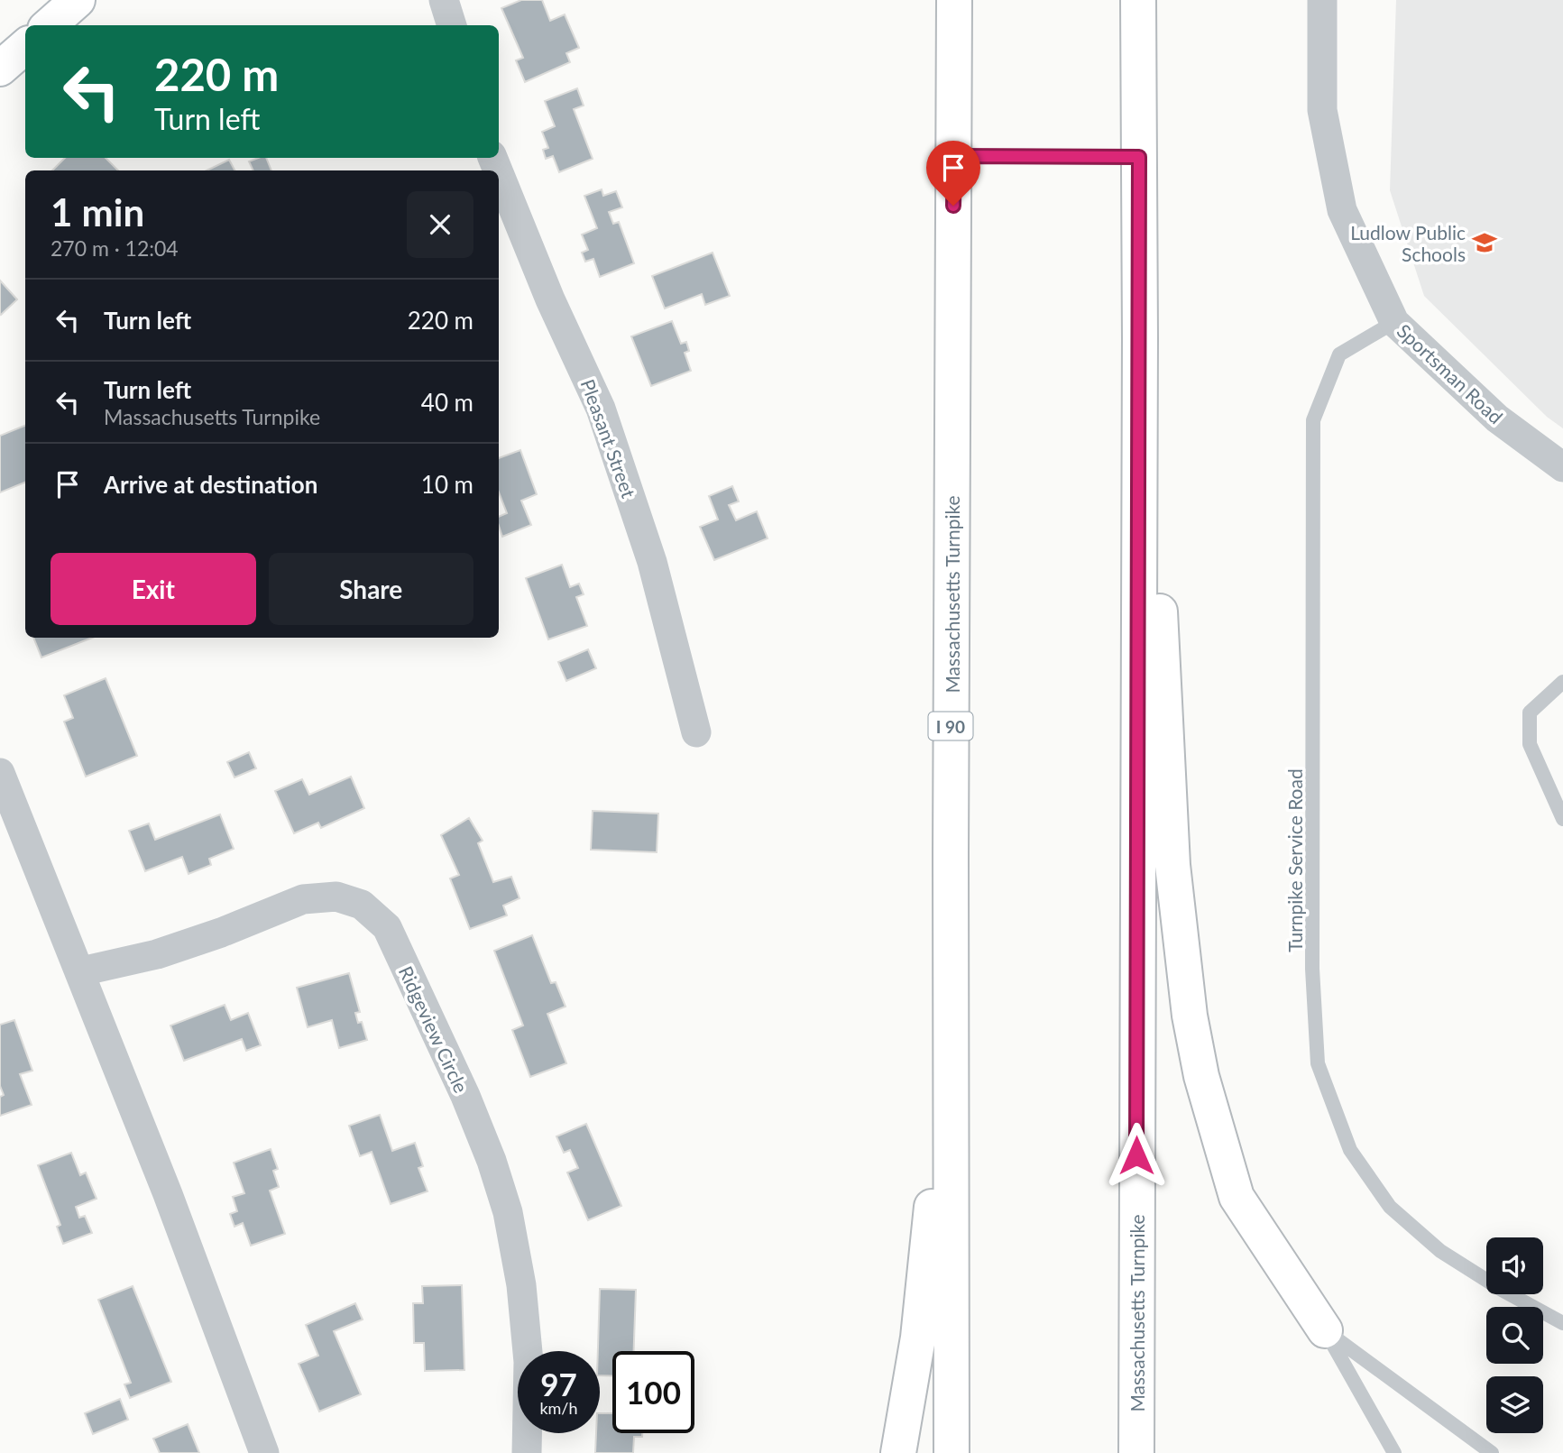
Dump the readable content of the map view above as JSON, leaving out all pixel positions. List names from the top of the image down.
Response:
{
  "streets": {
    "main road": ["Massachusetts Turnpike", "I 90"],
    "street": ["Sportsman Road", "Pleasant Street", "Ridgeview Circle"],
    "lane": ["Turnpike Service Road"]
  },
  "crossings": [
    ["Sportsman Road", "Turnpike Service Road"]
  ],
  "places": {
    "school or university": ["Ludlow Public Schools"]
  },
  "page": {
    "turn": ["220 m", "Turn left"],
    "heading": ["1 min", "270 m · 12:04"],
    "list": [
      {
        "name": "Turn left",
        "value": "220 m"
      },
      {
        "name": "Turn left",
        "note": "Massachusetts Turnpike",
        "value": "40 m"
      },
      {
        "name": "Arrive at destination",
        "value": "10 m"
      }
    ],
    "buttons": ["Exit", "Share"],
    "speed": "97 km/h",
    "limit": "100"
  }
}
